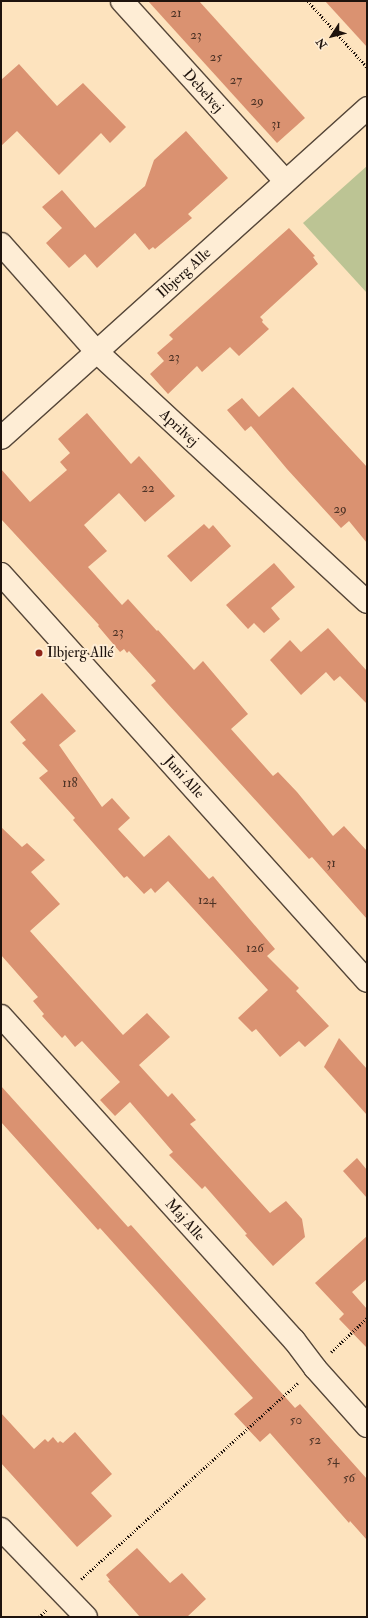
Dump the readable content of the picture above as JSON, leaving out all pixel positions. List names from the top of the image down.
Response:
{
  "streets": {
    "street": [
      "Debelvej",
      "Ilbjerg Alle",
      "Aprilvej",
      "Juni Alle",
      "Maj Alle"
    ]
  },
  "crossings": [
    ["Debelvej", "Ilbjerg Alle"],
    ["Ilbjerg Alle", "Aprilvej"]
  ],
  "places": ["Ilbjerg Allé"],
  "house_numbers": [
    "21",
    "23",
    "25",
    "27",
    "29",
    "31",
    "23",
    "22",
    "29",
    "23",
    "118",
    "31",
    "124",
    "126",
    "50",
    "52",
    "54",
    "56"
  ],
  "north": "bottom left"
}
